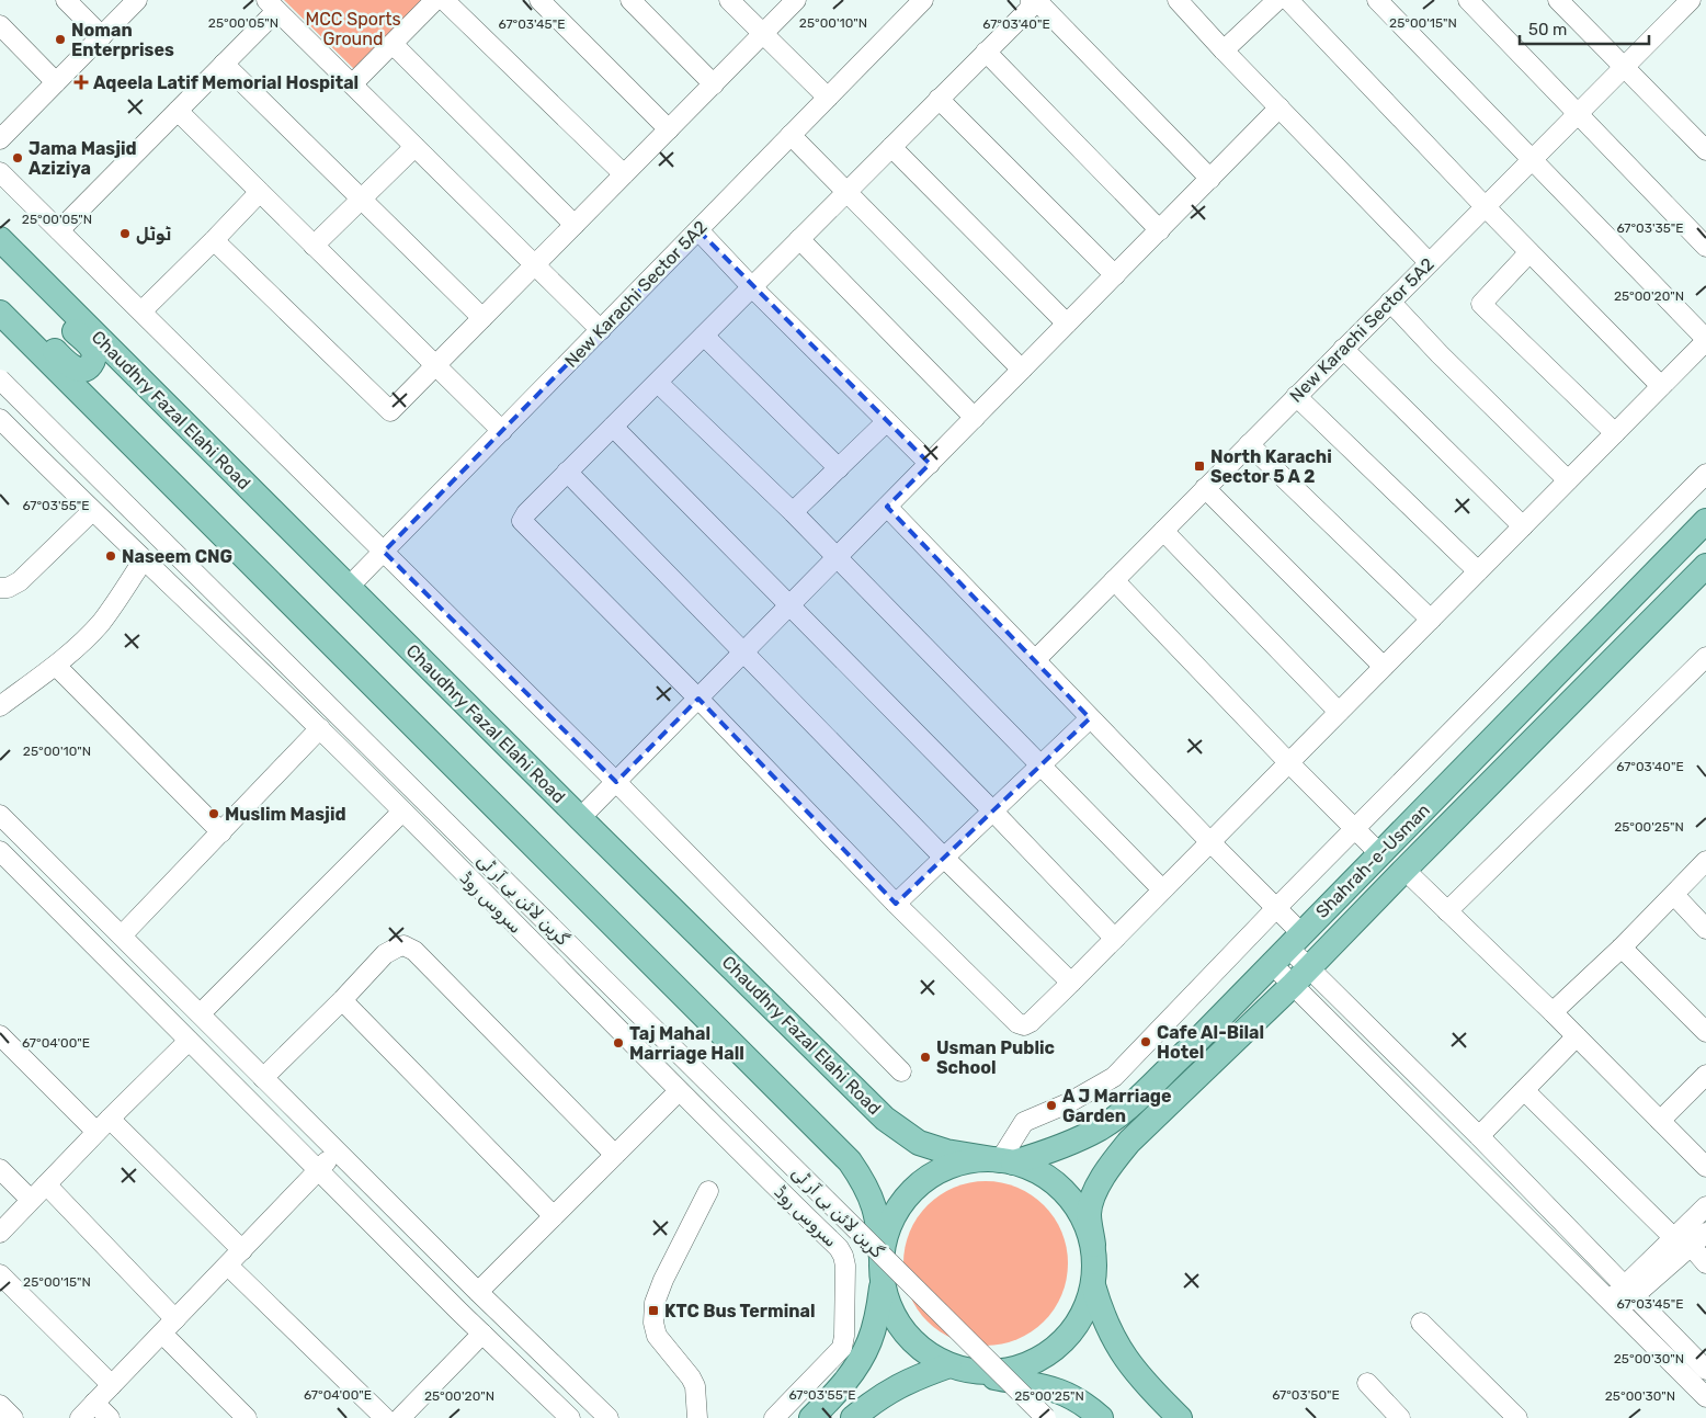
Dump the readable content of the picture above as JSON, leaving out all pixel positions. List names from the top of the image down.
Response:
{
  "streets": {
    "main road": ["Chaudhry Fazal Elahi Road", "Shahrah-e-Usman"],
    "street": ["New Karachi Sector 5A2", "گرین لائن بی آر ٹی", "سروس روڈ"]
  },
  "crossings": [
    ["New Karachi Sector 5A2", "Chaudhry Fazal Elahi Road"],
    ["Chaudhry Fazal Elahi Road", "Shahrah-e-Usman"]
  ],
  "parks": ["MCC Sports Ground"],
  "places": {
    "other": [
      "Noman Enterprises",
      "Jama Masjid Aziziya",
      "ٹوٹل",
      "Naseem CNG",
      "Muslim Masjid",
      "Cafe Al-Bilal Hotel",
      "Taj Mahal Marriage Hall",
      "Usman Public School",
      "A J Marriage Garden"
    ],
    "health": ["Aqeela Latif Memorial Hospital"],
    "transit": ["North Karachi Sector 5 A 2", "KTC Bus Terminal"]
  },
  "scale_bar": "50 m",
  "coordinates": [
    "25°00'05\"N",
    "25°00'10\"N",
    "25°00'15\"N",
    "67°03'45\"E",
    "67°03'40\"E",
    "67°03'35\"E",
    "25°00'20\"N",
    "67°03'55\"E",
    "25°00'25\"N",
    "67°04'00\"E",
    "25°00'30\"N",
    "67°03'50\"E"
  ]
}
